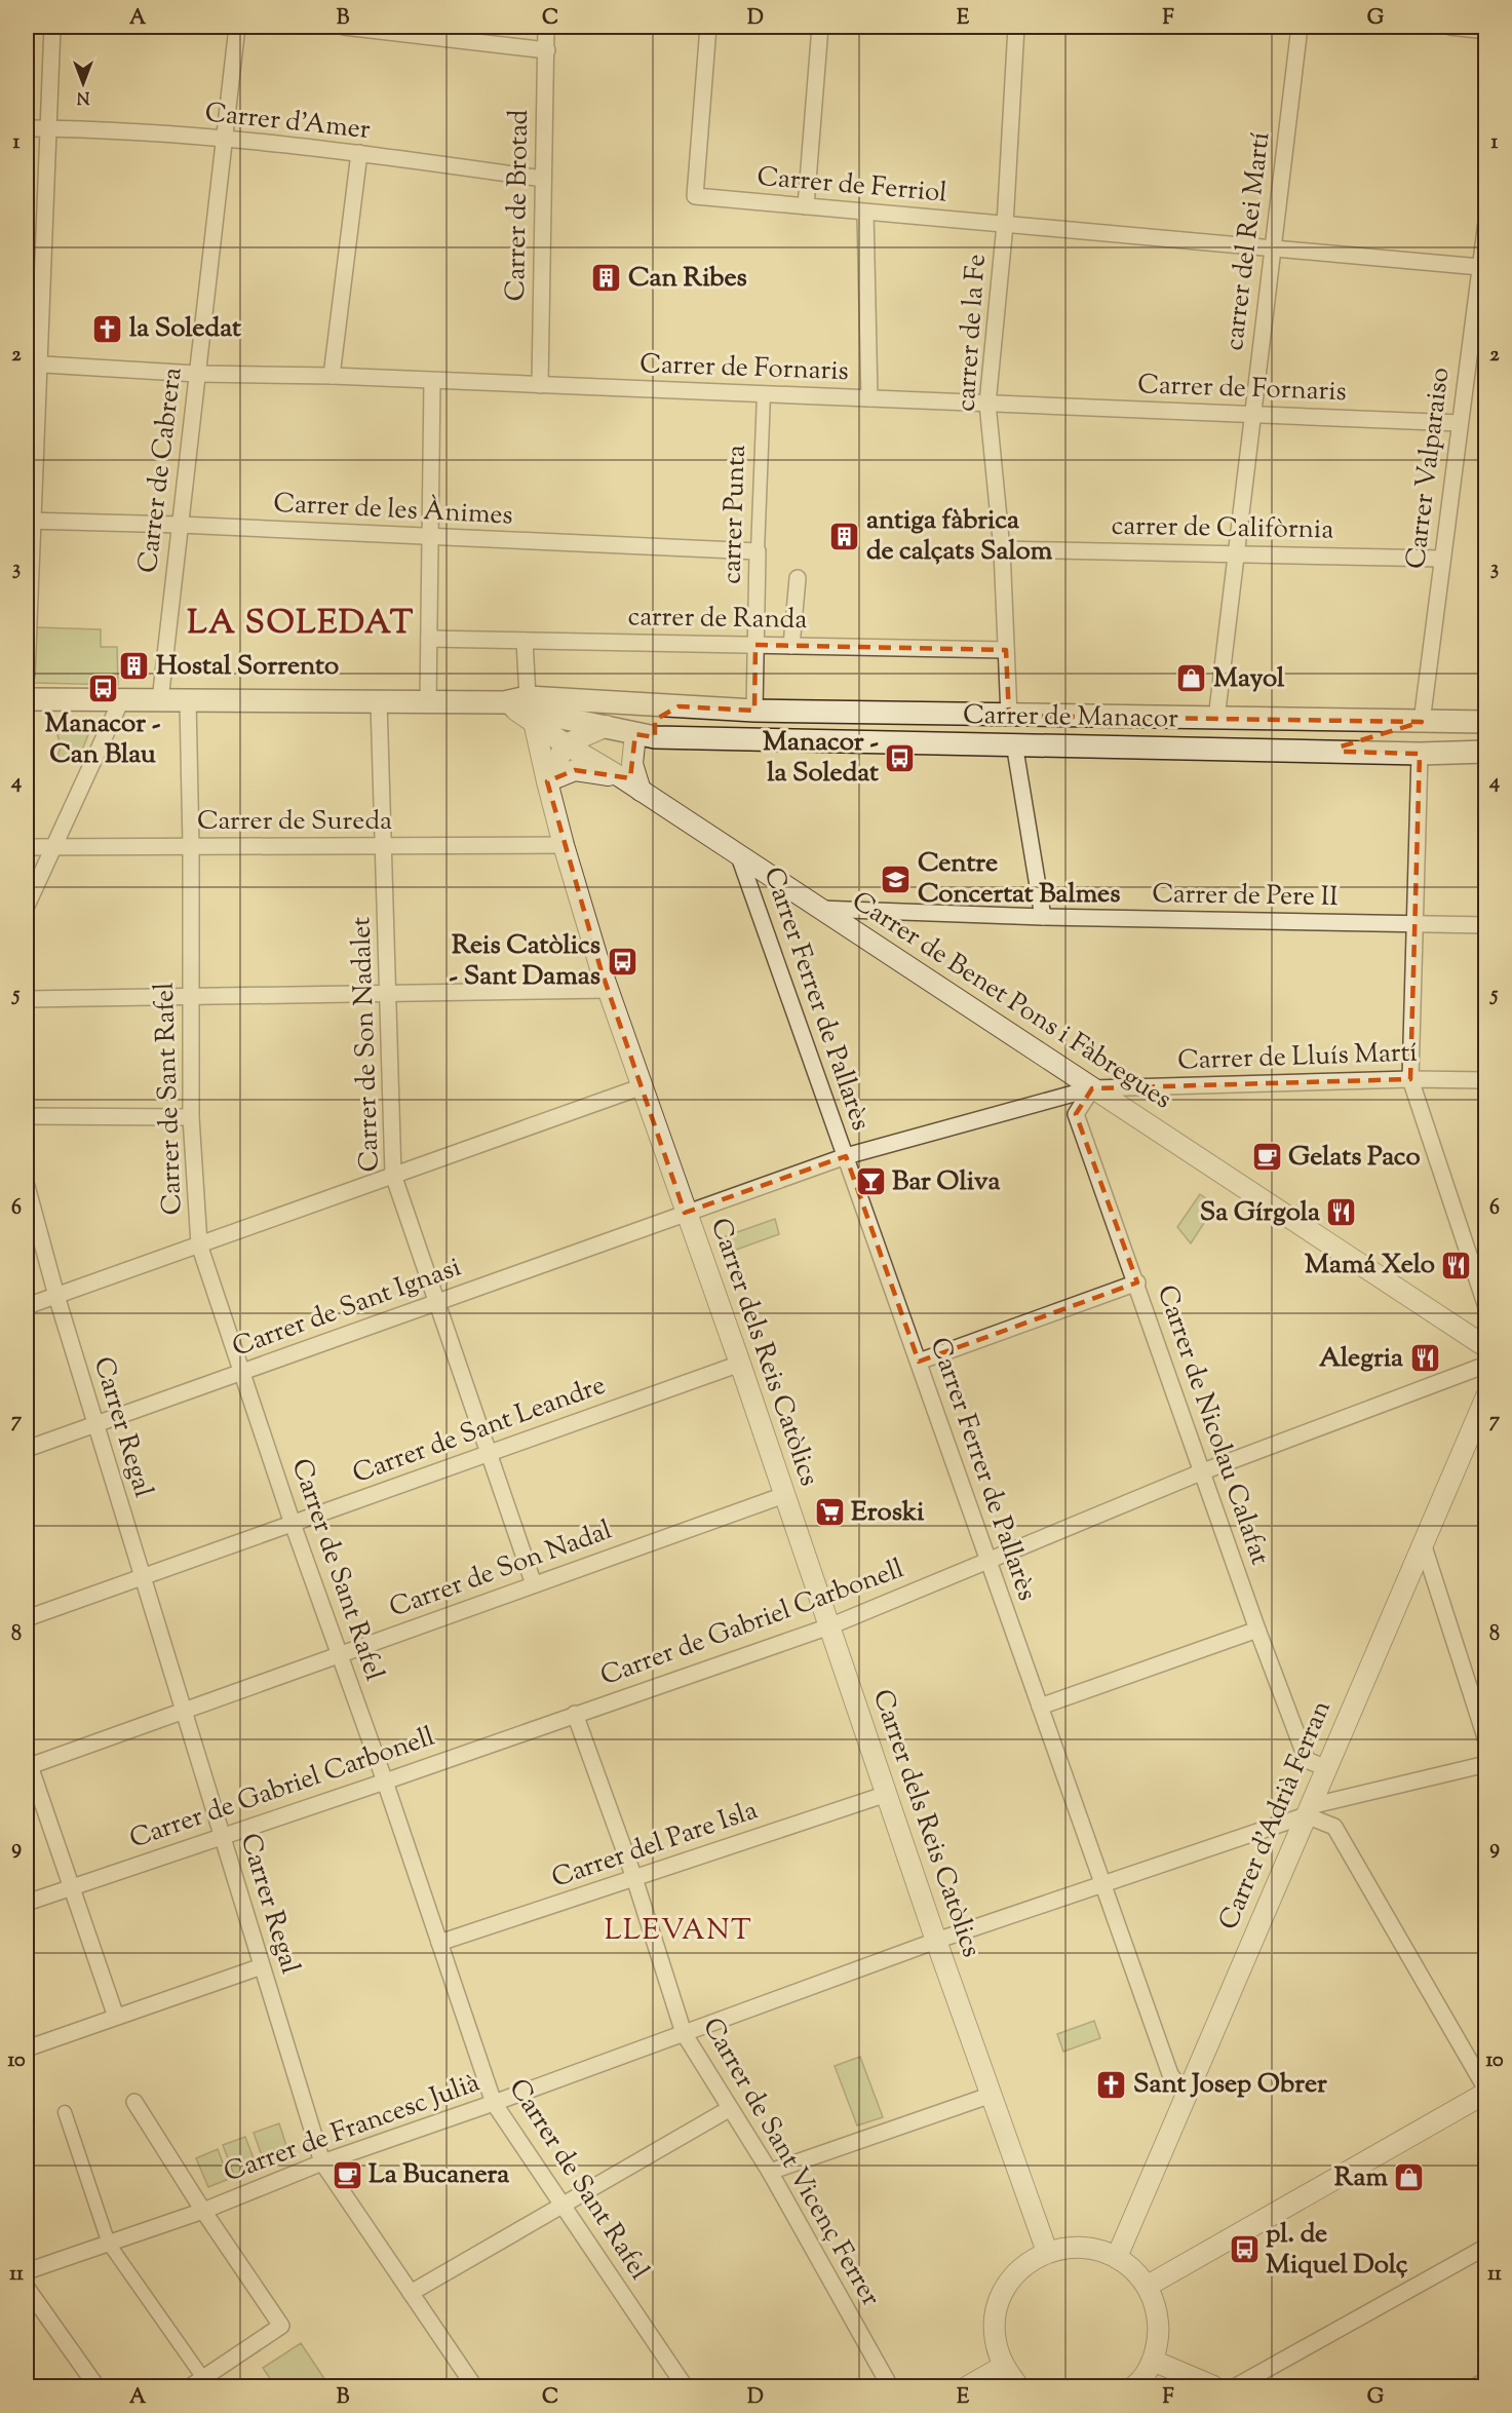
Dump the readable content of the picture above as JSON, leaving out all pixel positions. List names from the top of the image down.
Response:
{
  "streets": {
    "main road": ["Carrer de Manacor"],
    "street": [
      "Carrer d'Amer",
      "Carrer de Ferriol",
      "Carrer de Brotad",
      "carrer del Rei Martí",
      "carrer de la Fe",
      "Carrer de Fornaris",
      "Carrer Valparaiso",
      "Carrer de Cabrera",
      "Carrer de les Ànimes",
      "carrer Punta",
      "carrer de Califòrnia",
      "carrer de Randa",
      "Carrer de Sureda",
      "Carrer de Pere II",
      "Carrer Ferrer de Pallarès",
      "Carrer de Benet Pons i Fàbregues",
      "Carrer de Son Nadalet",
      "Carrer de Lluís Martí",
      "Carrer de Sant Rafel",
      "Carrer de Sant Ignasi",
      "Carrer dels Reis Catòlics",
      "Carrer de Nicolau Calafat",
      "Carrer Regal",
      "Carrer de Sant Leandre",
      "Carrer de Son Nadal",
      "Carrer de Gabriel Carbonell",
      "Carrer d'Adrià Ferran",
      "Carrer del Pare Isla",
      "Carrer de Francesc Julià",
      "Carrer de Sant Vicenç Ferrer"
    ]
  },
  "crossings": [
    ["Carrer d'Amer", "Carrer de Brotad"],
    ["Carrer d'Amer", "Carrer de Cabrera"],
    ["Carrer de Ferriol", "carrer del Rei Martí"],
    ["Carrer de Ferriol", "carrer de la Fe"],
    ["Carrer de Ferriol", "Carrer Valparaiso"],
    ["Carrer de Brotad", "Carrer de Fornaris"],
    ["carrer del Rei Martí", "Carrer de Fornaris"],
    ["carrer del Rei Martí", "carrer de Califòrnia"],
    ["carrer del Rei Martí", "Carrer de Manacor"],
    ["carrer de la Fe", "Carrer de Fornaris"],
    ["carrer de la Fe", "carrer de Califòrnia"],
    ["carrer de la Fe", "carrer de Randa"],
    ["carrer de la Fe", "Carrer de Manacor"],
    ["Carrer de Fornaris", "Carrer Valparaiso"],
    ["Carrer de Fornaris", "Carrer de Cabrera"],
    ["Carrer de Fornaris", "carrer Punta"],
    ["Carrer Valparaiso", "carrer de Califòrnia"],
    ["Carrer Valparaiso", "Carrer de Manacor"],
    ["Carrer de Cabrera", "Carrer de les Ànimes"],
    ["Carrer de Cabrera", "Carrer de Manacor"],
    ["Carrer de les Ànimes", "carrer Punta"],
    ["carrer Punta", "carrer de Randa"],
    ["carrer Punta", "Carrer de Manacor"],
    ["Carrer de Manacor", "Carrer de Benet Pons i Fàbregues"],
    ["Carrer de Manacor", "Carrer de Son Nadalet"],
    ["Carrer de Manacor", "Carrer de Sant Rafel"],
    ["Carrer de Manacor", "Carrer dels Reis Catòlics"],
    ["Carrer de Sureda", "Carrer de Son Nadalet"],
    ["Carrer de Sureda", "Carrer de Sant Rafel"],
    ["Carrer de Sureda", "Carrer dels Reis Catòlics"],
    ["Carrer de Pere II", "Carrer de Benet Pons i Fàbregues"],
    ["Carrer Ferrer de Pallarès", "Carrer de Benet Pons i Fàbregues"],
    ["Carrer Ferrer de Pallarès", "Carrer de Lluís Martí"],
    ["Carrer Ferrer de Pallarès", "Carrer de Gabriel Carbonell"],
    ["Carrer Ferrer de Pallarès", "Carrer d'Adrià Ferran"],
    ["Carrer Ferrer de Pallarès", "Carrer de Francesc Julià"],
    ["Carrer de Benet Pons i Fàbregues", "Carrer de Lluís Martí"],
    ["Carrer de Benet Pons i Fàbregues", "Carrer dels Reis Catòlics"],
    ["Carrer de Benet Pons i Fàbregues", "Carrer de Nicolau Calafat"],
    ["Carrer de Son Nadalet", "Carrer de Sant Ignasi"],
    ["Carrer de Son Nadalet", "Carrer de Sant Leandre"],
    ["Carrer de Son Nadalet", "Carrer de Son Nadal"],
    ["Carrer de Lluís Martí", "Carrer de Sant Ignasi"],
    ["Carrer de Lluís Martí", "Carrer dels Reis Catòlics"],
    ["Carrer de Lluís Martí", "Carrer de Nicolau Calafat"],
    ["Carrer de Sant Rafel", "Carrer de Sant Ignasi"],
    ["Carrer de Sant Rafel", "Carrer de Sant Leandre"],
    ["Carrer de Sant Rafel", "Carrer de Son Nadal"],
    ["Carrer de Sant Rafel", "Carrer de Gabriel Carbonell"],
    ["Carrer de Sant Rafel", "Carrer del Pare Isla"],
    ["Carrer de Sant Rafel", "Carrer de Francesc Julià"],
    ["Carrer de Sant Ignasi", "Carrer dels Reis Catòlics"],
    ["Carrer de Sant Ignasi", "Carrer Regal"],
    ["Carrer dels Reis Catòlics", "Carrer de Sant Leandre"],
    ["Carrer dels Reis Catòlics", "Carrer de Son Nadal"],
    ["Carrer dels Reis Catòlics", "Carrer de Gabriel Carbonell"],
    ["Carrer dels Reis Catòlics", "Carrer del Pare Isla"],
    ["Carrer dels Reis Catòlics", "Carrer de Francesc Julià"],
    ["Carrer de Nicolau Calafat", "Carrer de Gabriel Carbonell"],
    ["Carrer de Nicolau Calafat", "Carrer d'Adrià Ferran"],
    ["Carrer Regal", "Carrer de Sant Leandre"],
    ["Carrer Regal", "Carrer de Son Nadal"],
    ["Carrer Regal", "Carrer de Gabriel Carbonell"],
    ["Carrer Regal", "Carrer de Francesc Julià"],
    ["Carrer de Gabriel Carbonell", "Carrer de Sant Vicenç Ferrer"],
    ["Carrer d'Adrià Ferran", "Carrer de Francesc Julià"],
    ["Carrer del Pare Isla", "Carrer de Sant Vicenç Ferrer"],
    ["Carrer de Francesc Julià", "Carrer de Sant Vicenç Ferrer"]
  ],
  "districts": ["LA SOLEDAT", "LLEVANT"],
  "places": {
    "building": ["Can Ribes", "antiga fàbrica de calçats Salom", "Hostal Sorrento"],
    "church": ["la Soledat", "Sant Josep Obrer"],
    "shop": ["Mayol", "Ram"],
    "bus stop": [
      "Manacor - Can Blau",
      "Manacor - la Soledat",
      "Reis Catòlics - Sant Damas",
      "pl. de Miquel Dolç"
    ],
    "school or university": ["Centre Concertat Balmes"],
    "cafe": ["Gelats Paco", "La Bucanera"],
    "bar": ["Bar Oliva"],
    "restaurant": ["Sa Gírgola", "Mamá Xelo", "Alegria"],
    "supermarket": ["Eroski"]
  },
  "north": "bottom",
  "grid": {
    "columns": [
      "A",
      "B",
      "C",
      "D",
      "E",
      "F",
      "G"
    ],
    "rows": [
      "1",
      "2",
      "3",
      "4",
      "5",
      "6",
      "7",
      "8",
      "9",
      "10",
      "11"
    ]
  }
}
